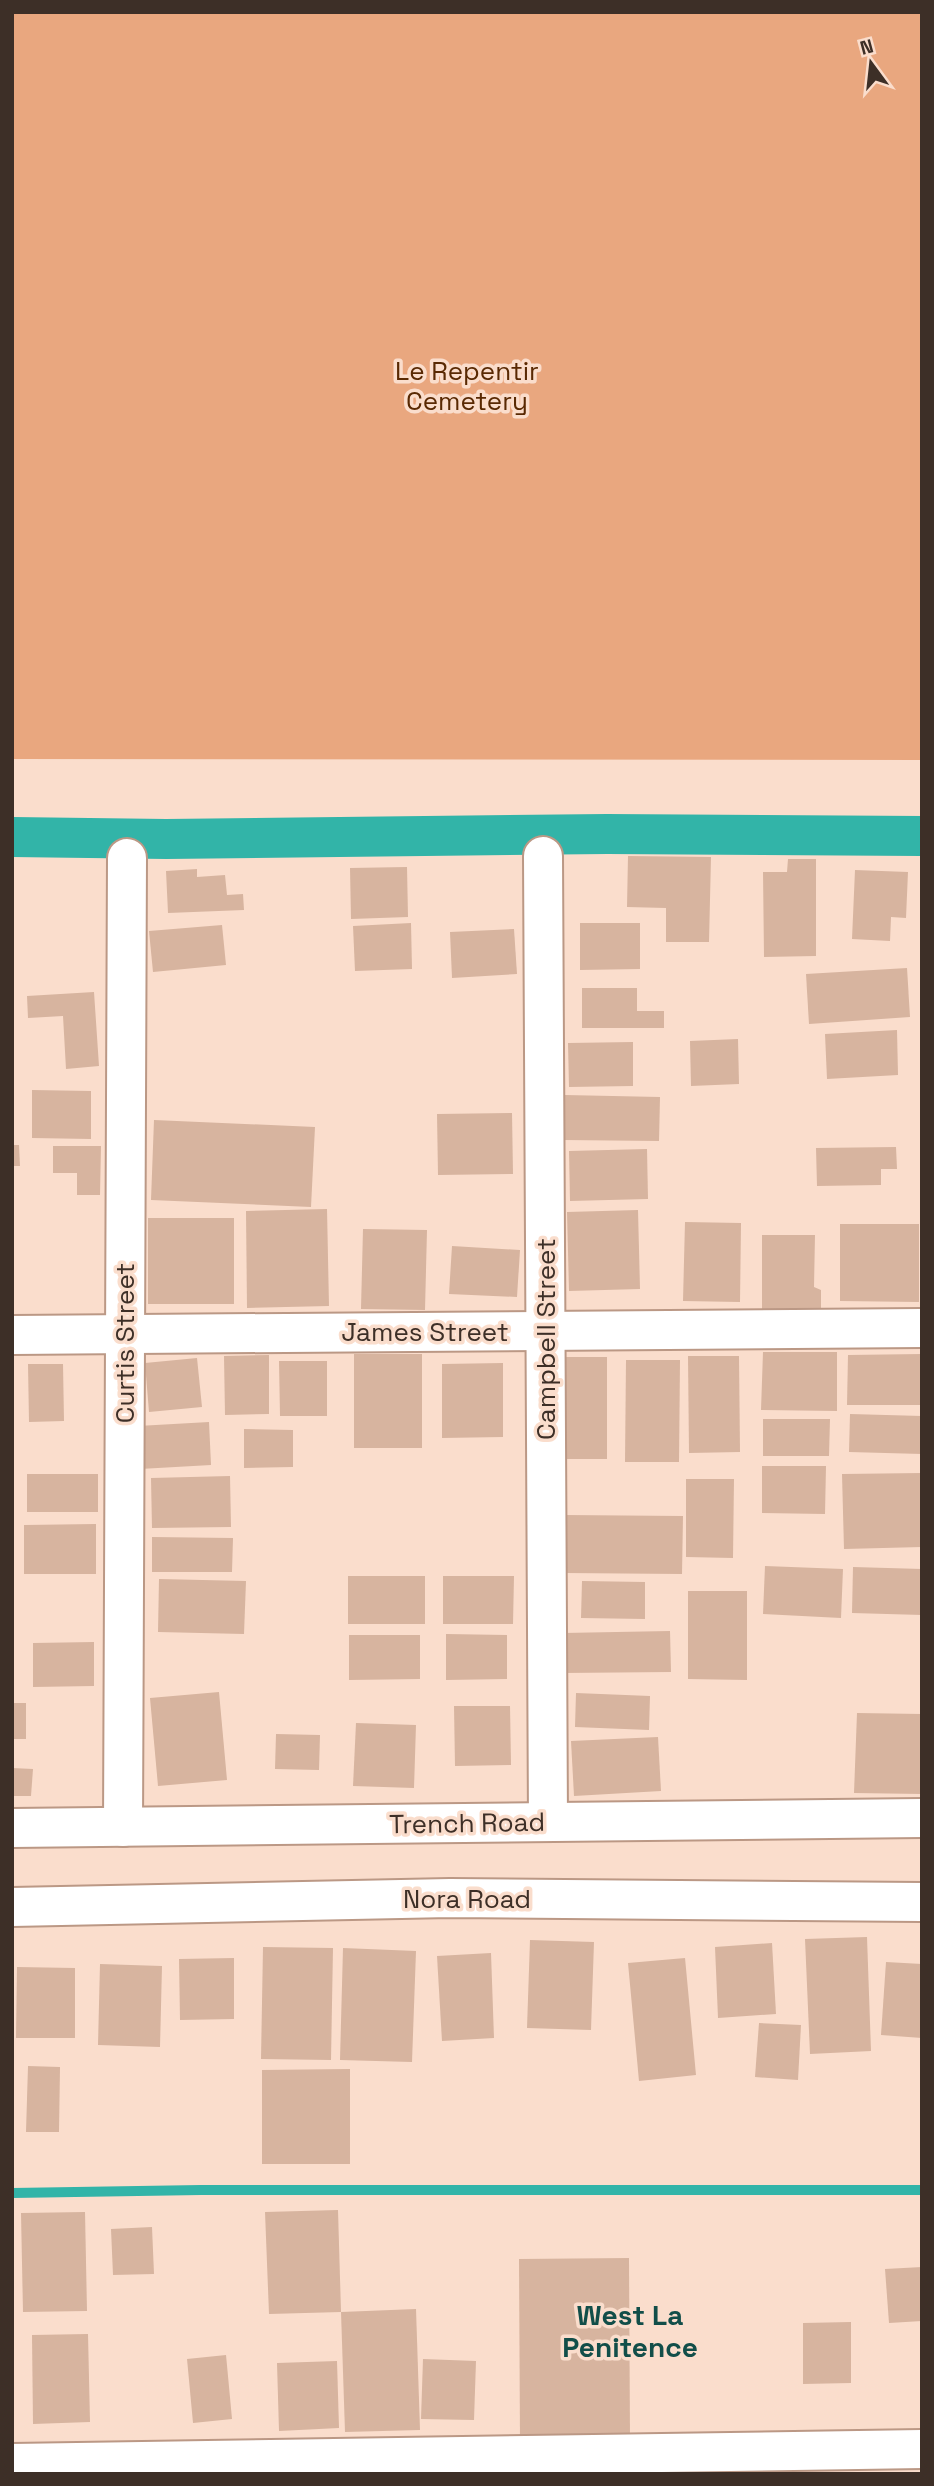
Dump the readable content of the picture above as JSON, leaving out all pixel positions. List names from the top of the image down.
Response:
{
  "streets": {
    "street": [
      "James Street",
      "Campbell Street",
      "Curtis Street",
      "Trench Road",
      "Nora Road"
    ]
  },
  "crossings": [
    ["James Street", "Campbell Street"],
    ["James Street", "Curtis Street"],
    ["Campbell Street", "Trench Road"],
    ["Curtis Street", "Trench Road"]
  ],
  "districts": ["West La Penitence"],
  "parks": ["Le Repentir Cemetery"],
  "north": "top"
}
